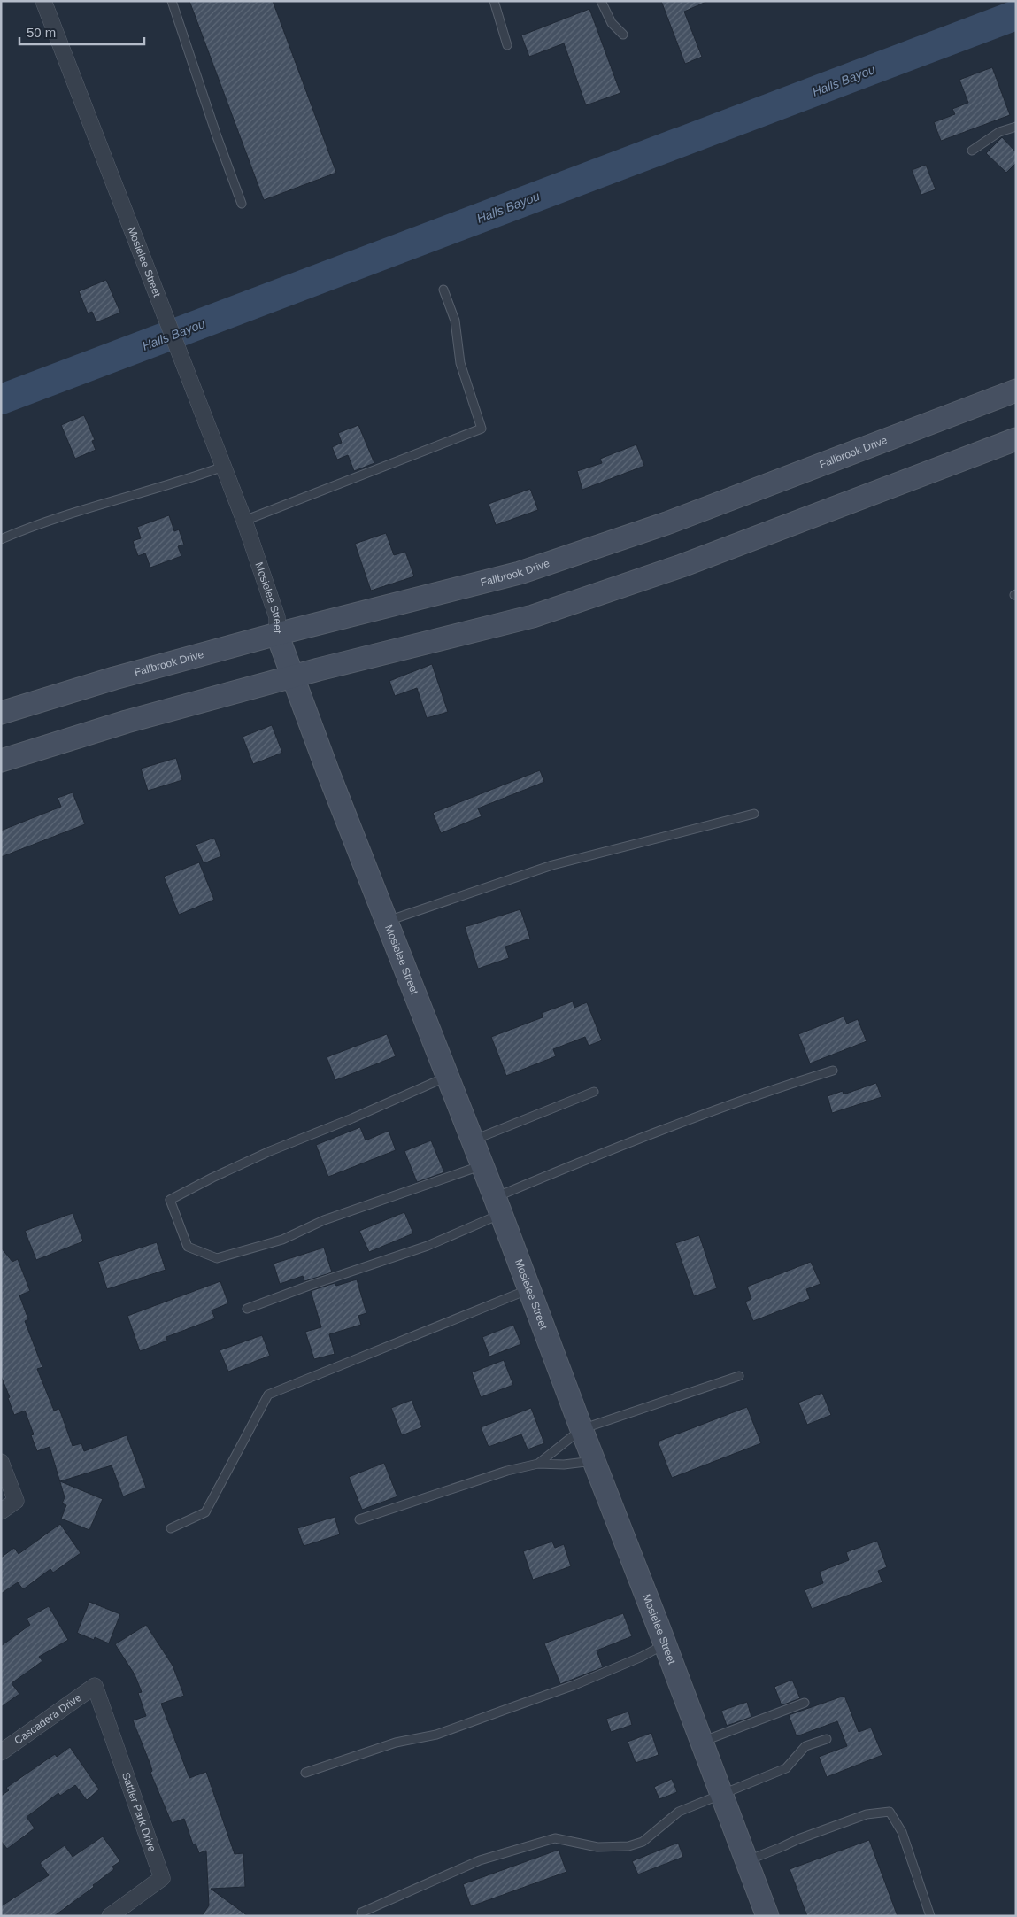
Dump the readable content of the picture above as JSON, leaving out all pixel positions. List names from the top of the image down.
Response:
{
  "streets": {
    "main road": ["Mosielee Street", "Fallbrook Drive"],
    "street": ["Cascadera Drive", "Sattler Park Drive"]
  },
  "crossings": [
    ["Mosielee Street", "Fallbrook Drive"],
    ["Cascadera Drive", "Sattler Park Drive"]
  ],
  "water": ["Halls Bayou"],
  "scale_bar": "50 m"
}
